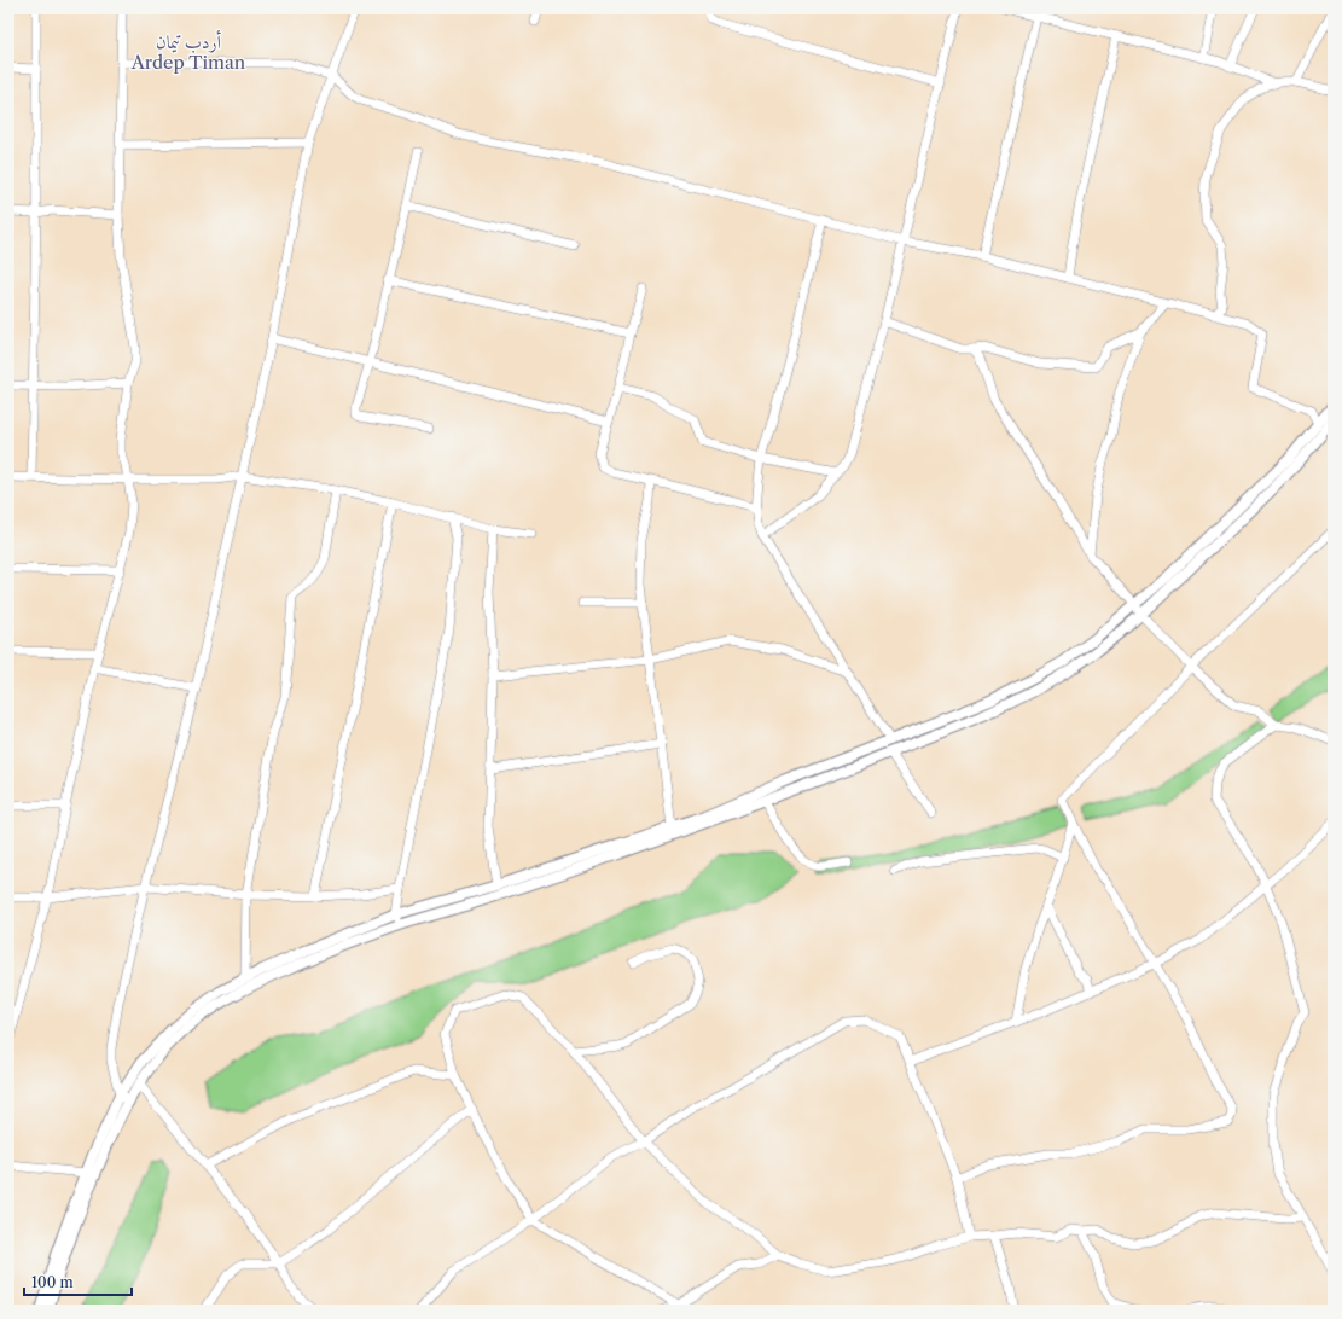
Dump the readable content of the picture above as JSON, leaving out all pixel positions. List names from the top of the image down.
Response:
{
  "districts": ["أردب تيمان Ardep Timan"],
  "scale_bar": "100 m"
}
